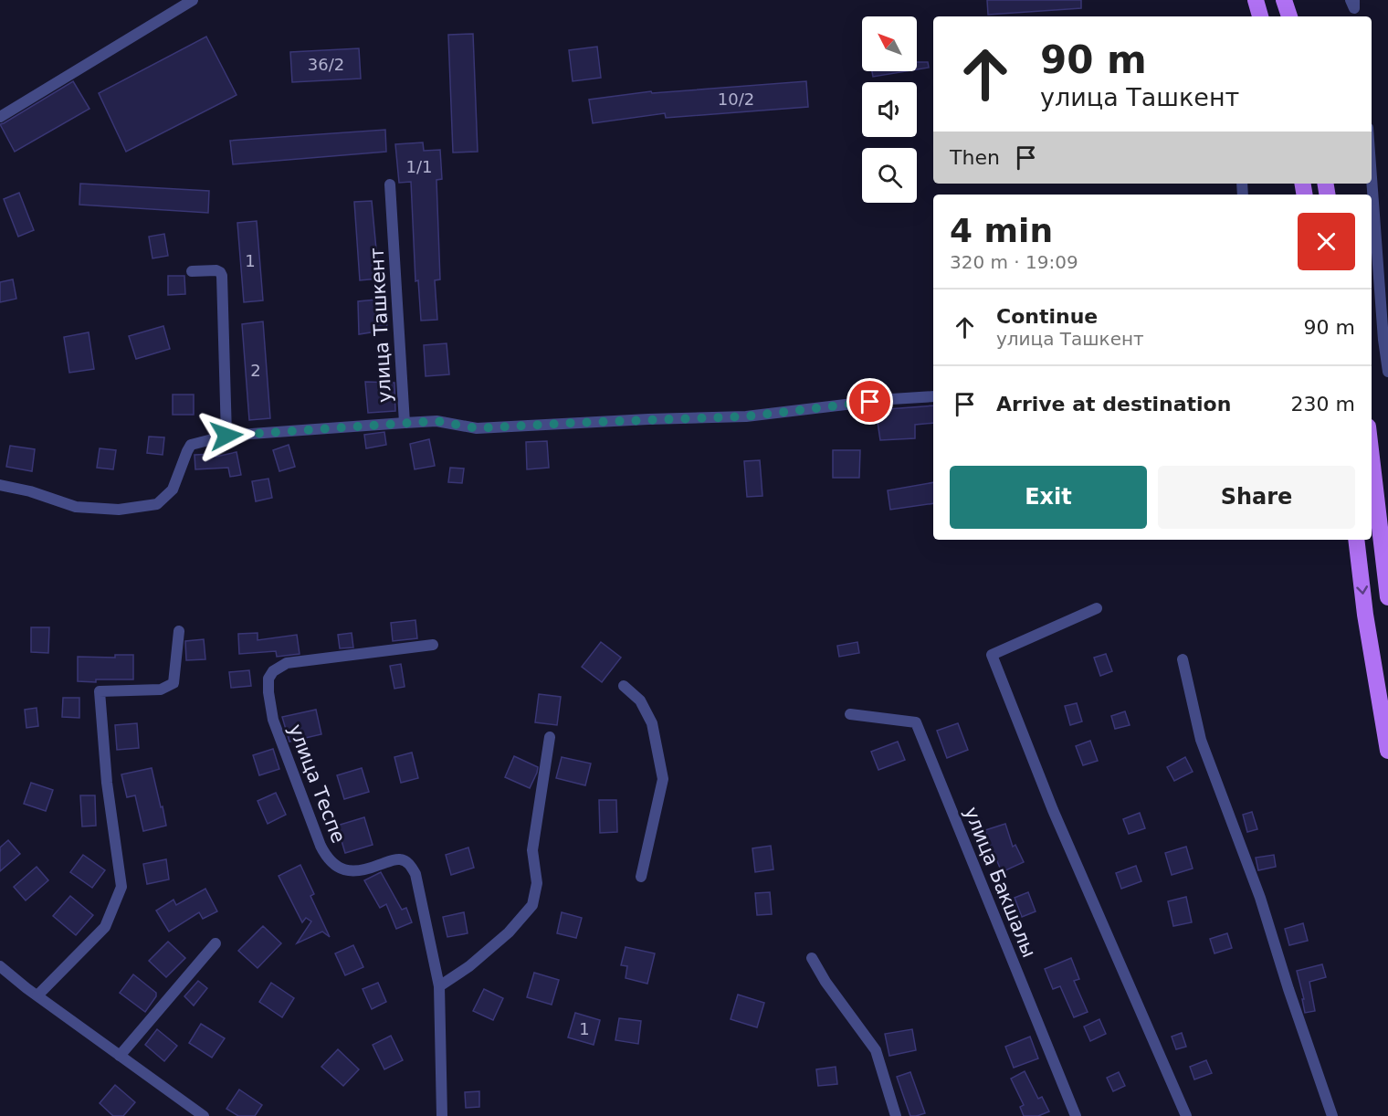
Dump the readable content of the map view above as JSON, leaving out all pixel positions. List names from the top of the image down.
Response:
{
  "streets": {
    "street": ["улица Ташкент", "улица Теспе", "улица Бакшалы"]
  },
  "house_numbers": [
    "36/2",
    "10/2",
    "1/1",
    "1",
    "2",
    "1"
  ],
  "north": "top left",
  "page": {
    "turn": ["90 m", "улица Ташкент"],
    "then": "Then",
    "heading": ["4 min", "320 m · 19:09"],
    "list": [
      {
        "name": "Continue",
        "note": "улица Ташкент",
        "value": "90 m"
      },
      {
        "name": "Arrive at destination",
        "value": "230 m"
      }
    ],
    "buttons": ["Exit", "Share"]
  }
}
